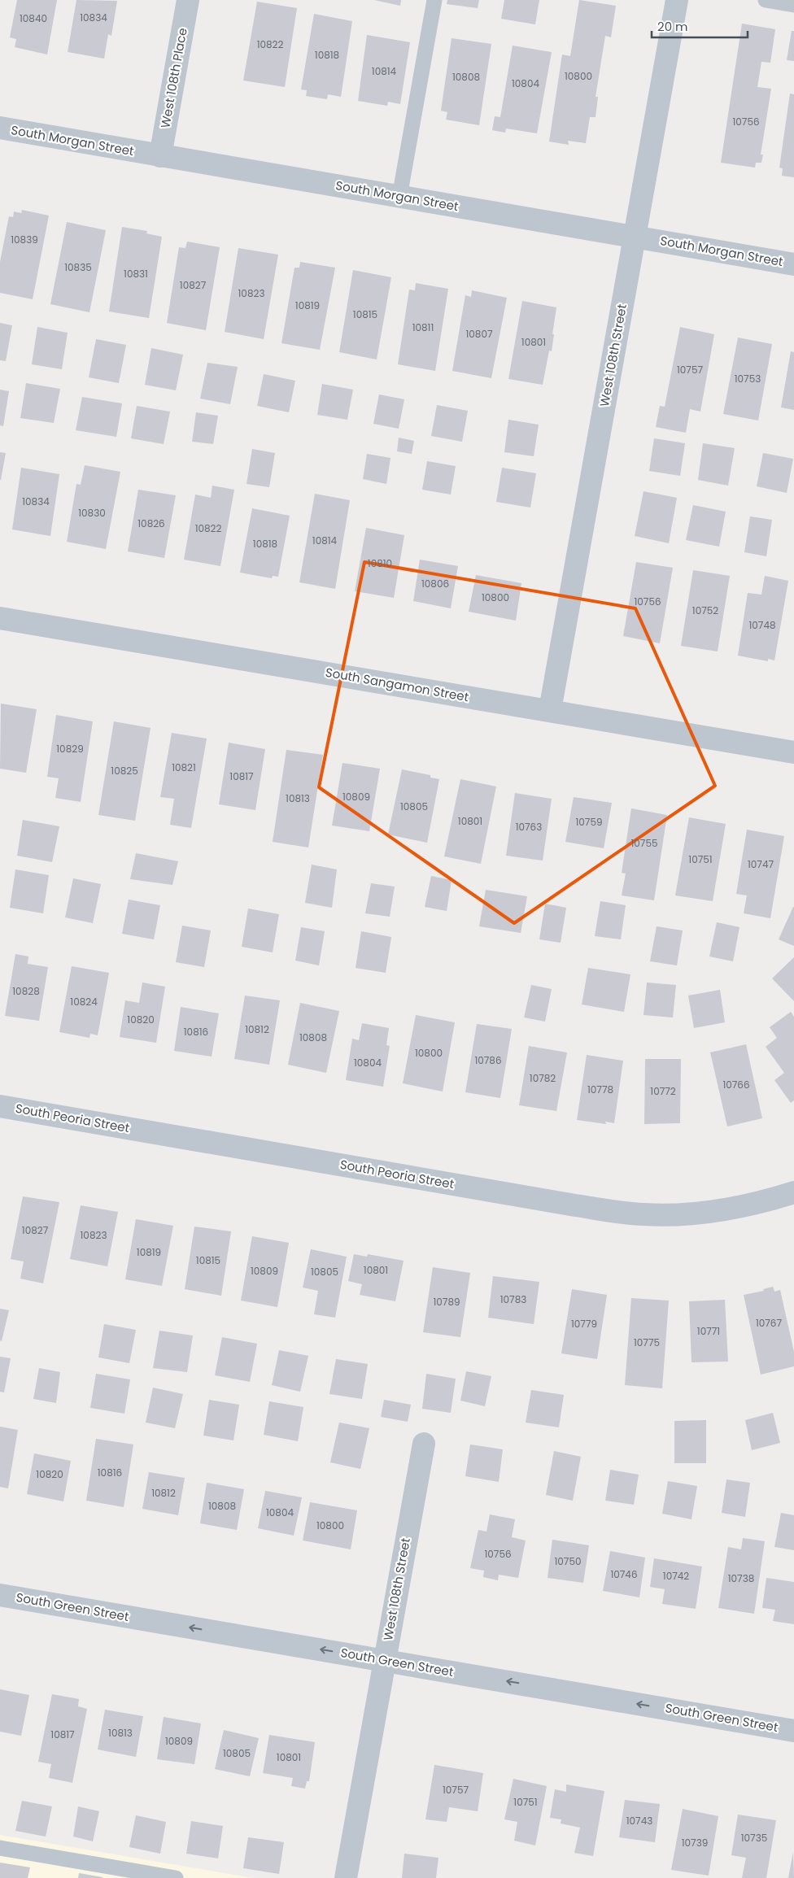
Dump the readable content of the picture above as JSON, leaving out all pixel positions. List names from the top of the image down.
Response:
{
  "streets": {
    "street": [
      "West 108th Place",
      "South Morgan Street",
      "West 108th Street",
      "South Sangamon Street",
      "South Peoria Street",
      "South Green Street"
    ]
  },
  "crossings": [
    ["West 108th Place", "South Morgan Street"],
    ["South Morgan Street", "West 108th Street"],
    ["West 108th Street", "South Sangamon Street"],
    ["West 108th Street", "South Green Street"]
  ],
  "one_way": ["South Green Street"],
  "house_numbers": [
    "10834",
    "10840",
    "10822",
    "10818",
    "10814",
    "10800",
    "10808",
    "10804",
    "10756",
    "10839",
    "10835",
    "10831",
    "10827",
    "10823",
    "10819",
    "10815",
    "10811",
    "10807",
    "10801",
    "10757",
    "10753",
    "10834",
    "10830",
    "10826",
    "10822",
    "10814",
    "10818",
    "10810",
    "10806",
    "10800",
    "10756",
    "10752",
    "10748",
    "10829",
    "10821",
    "10825",
    "10817",
    "10809",
    "10813",
    "10805",
    "10801",
    "10759",
    "10763",
    "10755",
    "10751",
    "10747",
    "10828",
    "10824",
    "10820",
    "10812",
    "10816",
    "10808",
    "10800",
    "10786",
    "10804",
    "10782",
    "10766",
    "10778",
    "10772",
    "10827",
    "10823",
    "10819",
    "10815",
    "10801",
    "10809",
    "10805",
    "10783",
    "10789",
    "10767",
    "10779",
    "10771",
    "10775",
    "10816",
    "10820",
    "10812",
    "10808",
    "10804",
    "10800",
    "10756",
    "10750",
    "10746",
    "10742",
    "10738",
    "10813",
    "10817",
    "10809",
    "10805",
    "10801",
    "10757",
    "10751",
    "10743",
    "10735",
    "10739"
  ],
  "scale_bar": "20 m"
}
